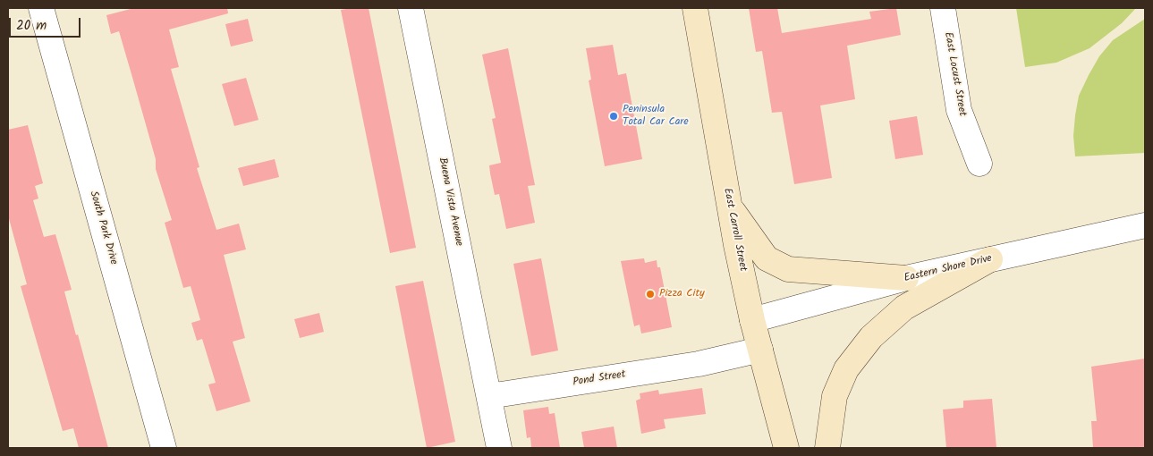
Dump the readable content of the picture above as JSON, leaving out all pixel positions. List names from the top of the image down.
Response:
{
  "streets": {
    "main road": ["East Carroll Street"],
    "street": [
      "East Locust Street",
      "Buena Vista Avenue",
      "South Park Drive",
      "Eastern Shore Drive",
      "Pond Street"
    ]
  },
  "crossings": [
    ["Buena Vista Avenue", "Pond Street"],
    ["East Carroll Street", "Eastern Shore Drive"],
    ["East Carroll Street", "Pond Street"]
  ],
  "places": ["Peninsula Total Car Care", "Pizza City"],
  "scale_bar": "20 m"
}
